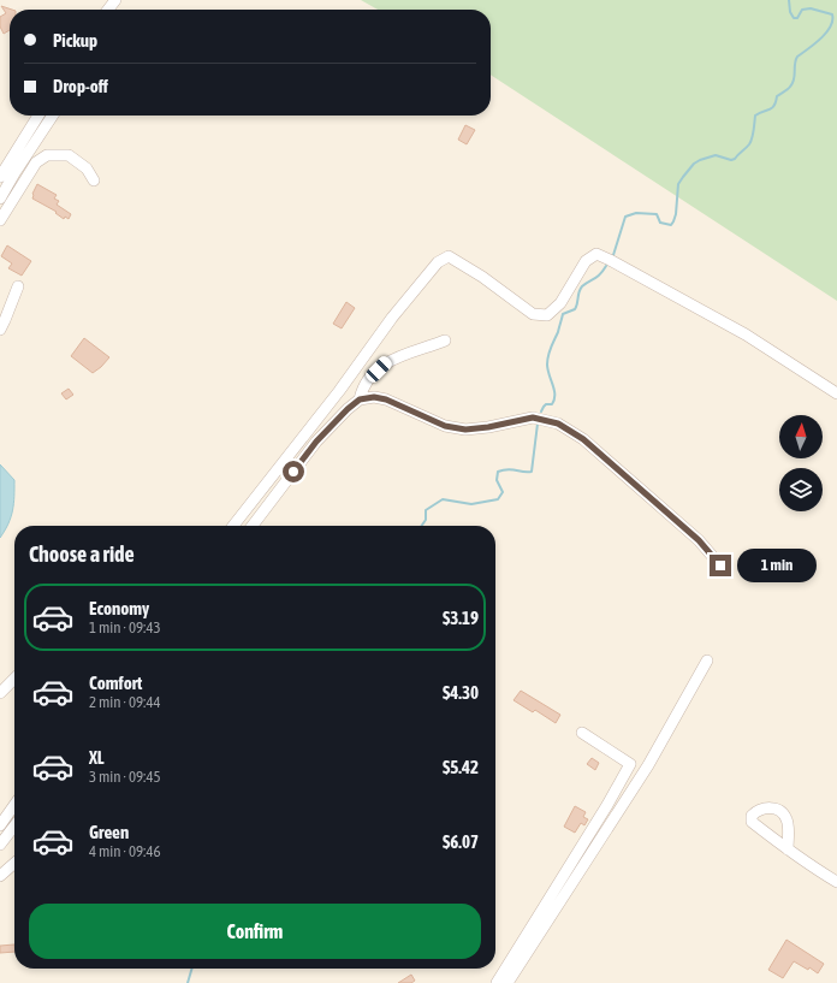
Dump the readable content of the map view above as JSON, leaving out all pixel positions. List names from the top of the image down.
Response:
{
  "north": "top",
  "page": {
    "banner": ["Pickup", "Drop-off"],
    "heading": "Choose a ride",
    "bubble": "1 min",
    "list": [
      {
        "name": "Economy",
        "note": "1 min · 09:43",
        "value": "$3.19"
      },
      {
        "name": "Comfort",
        "note": "2 min · 09:44",
        "value": "$4.30"
      },
      {
        "name": "XL",
        "note": "3 min · 09:45",
        "value": "$5.42"
      },
      {
        "name": "Green",
        "note": "4 min · 09:46",
        "value": "$6.07"
      }
    ],
    "buttons": "Confirm"
  }
}
